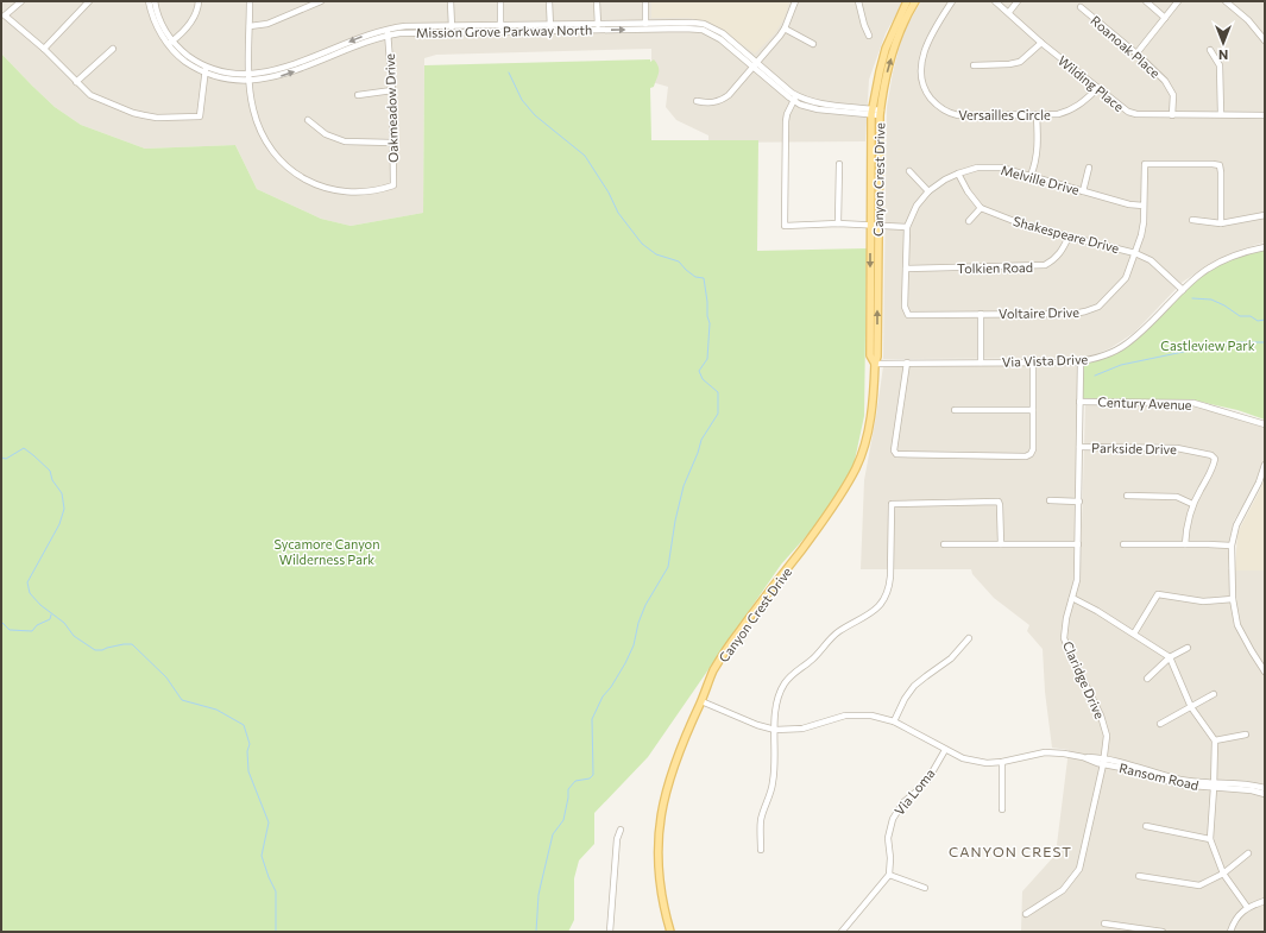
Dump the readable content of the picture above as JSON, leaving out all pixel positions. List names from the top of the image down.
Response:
{
  "streets": {
    "main road": ["Canyon Crest Drive"],
    "street": [
      "Mission Grove Parkway North",
      "Roanoak Place",
      "Wilding Place",
      "Oakmeadow Drive",
      "Versailles Circle",
      "Melville Drive",
      "Shakespeare Drive",
      "Tolkien Road",
      "Voltaire Drive",
      "Via Vista Drive",
      "Century Avenue",
      "Parkside Drive",
      "Claridge Drive",
      "Ransom Road",
      "Via Loma"
    ]
  },
  "crossings": [
    ["Mission Grove Parkway North", "Oakmeadow Drive"],
    ["Mission Grove Parkway North", "Canyon Crest Drive"],
    ["Roanoak Place", "Wilding Place"],
    ["Wilding Place", "Versailles Circle"],
    ["Canyon Crest Drive", "Via Vista Drive"],
    ["Canyon Crest Drive", "Ransom Road"],
    ["Melville Drive", "Tolkien Road"],
    ["Melville Drive", "Voltaire Drive"],
    ["Shakespeare Drive", "Tolkien Road"],
    ["Shakespeare Drive", "Voltaire Drive"],
    ["Shakespeare Drive", "Via Vista Drive"],
    ["Via Vista Drive", "Claridge Drive"],
    ["Century Avenue", "Claridge Drive"],
    ["Parkside Drive", "Claridge Drive"],
    ["Claridge Drive", "Ransom Road"],
    ["Ransom Road", "Via Loma"]
  ],
  "districts": ["CANYON CREST"],
  "parks": ["Castleview Park", "Sycamore Canyon Wilderness Park"],
  "north": "bottom"
}
